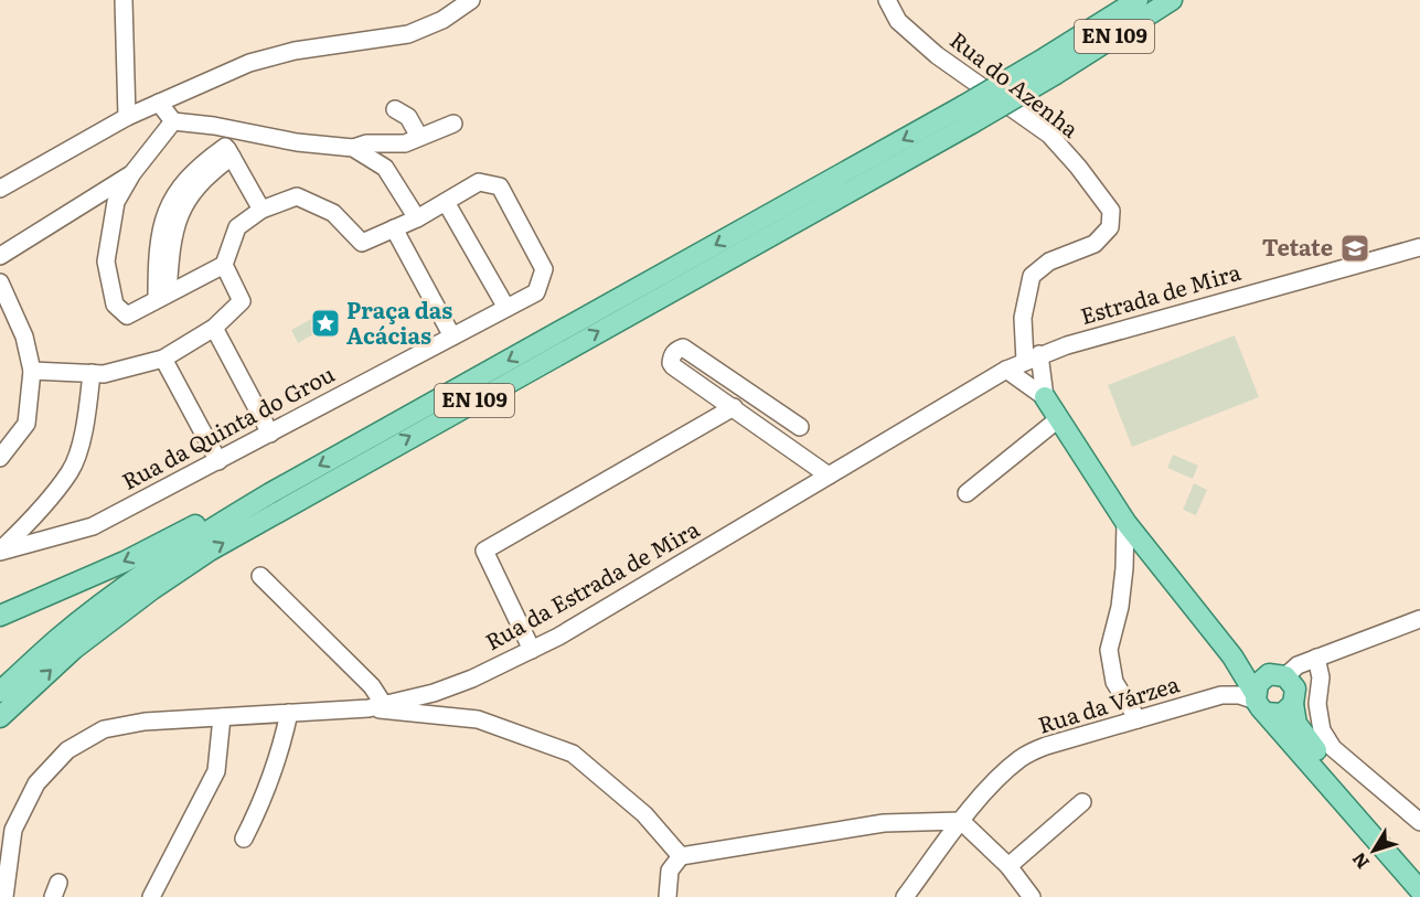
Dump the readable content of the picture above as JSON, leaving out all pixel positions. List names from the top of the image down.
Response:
{
  "streets": {
    "main road": ["EN 109"],
    "street": [
      "Rua do Azenha",
      "Estrada de Mira",
      "Rua da Quinta do Grou",
      "Rua da Estrada de Mira",
      "Rua da Várzea"
    ]
  },
  "crossings": [
    ["Rua do Azenha", "Rua da Estrada de Mira"],
    ["Estrada de Mira", "Rua da Estrada de Mira"]
  ],
  "places": {
    "school or university": ["Tetate"],
    "place": ["Praça das Acácias"]
  },
  "north": "bottom left"
}
